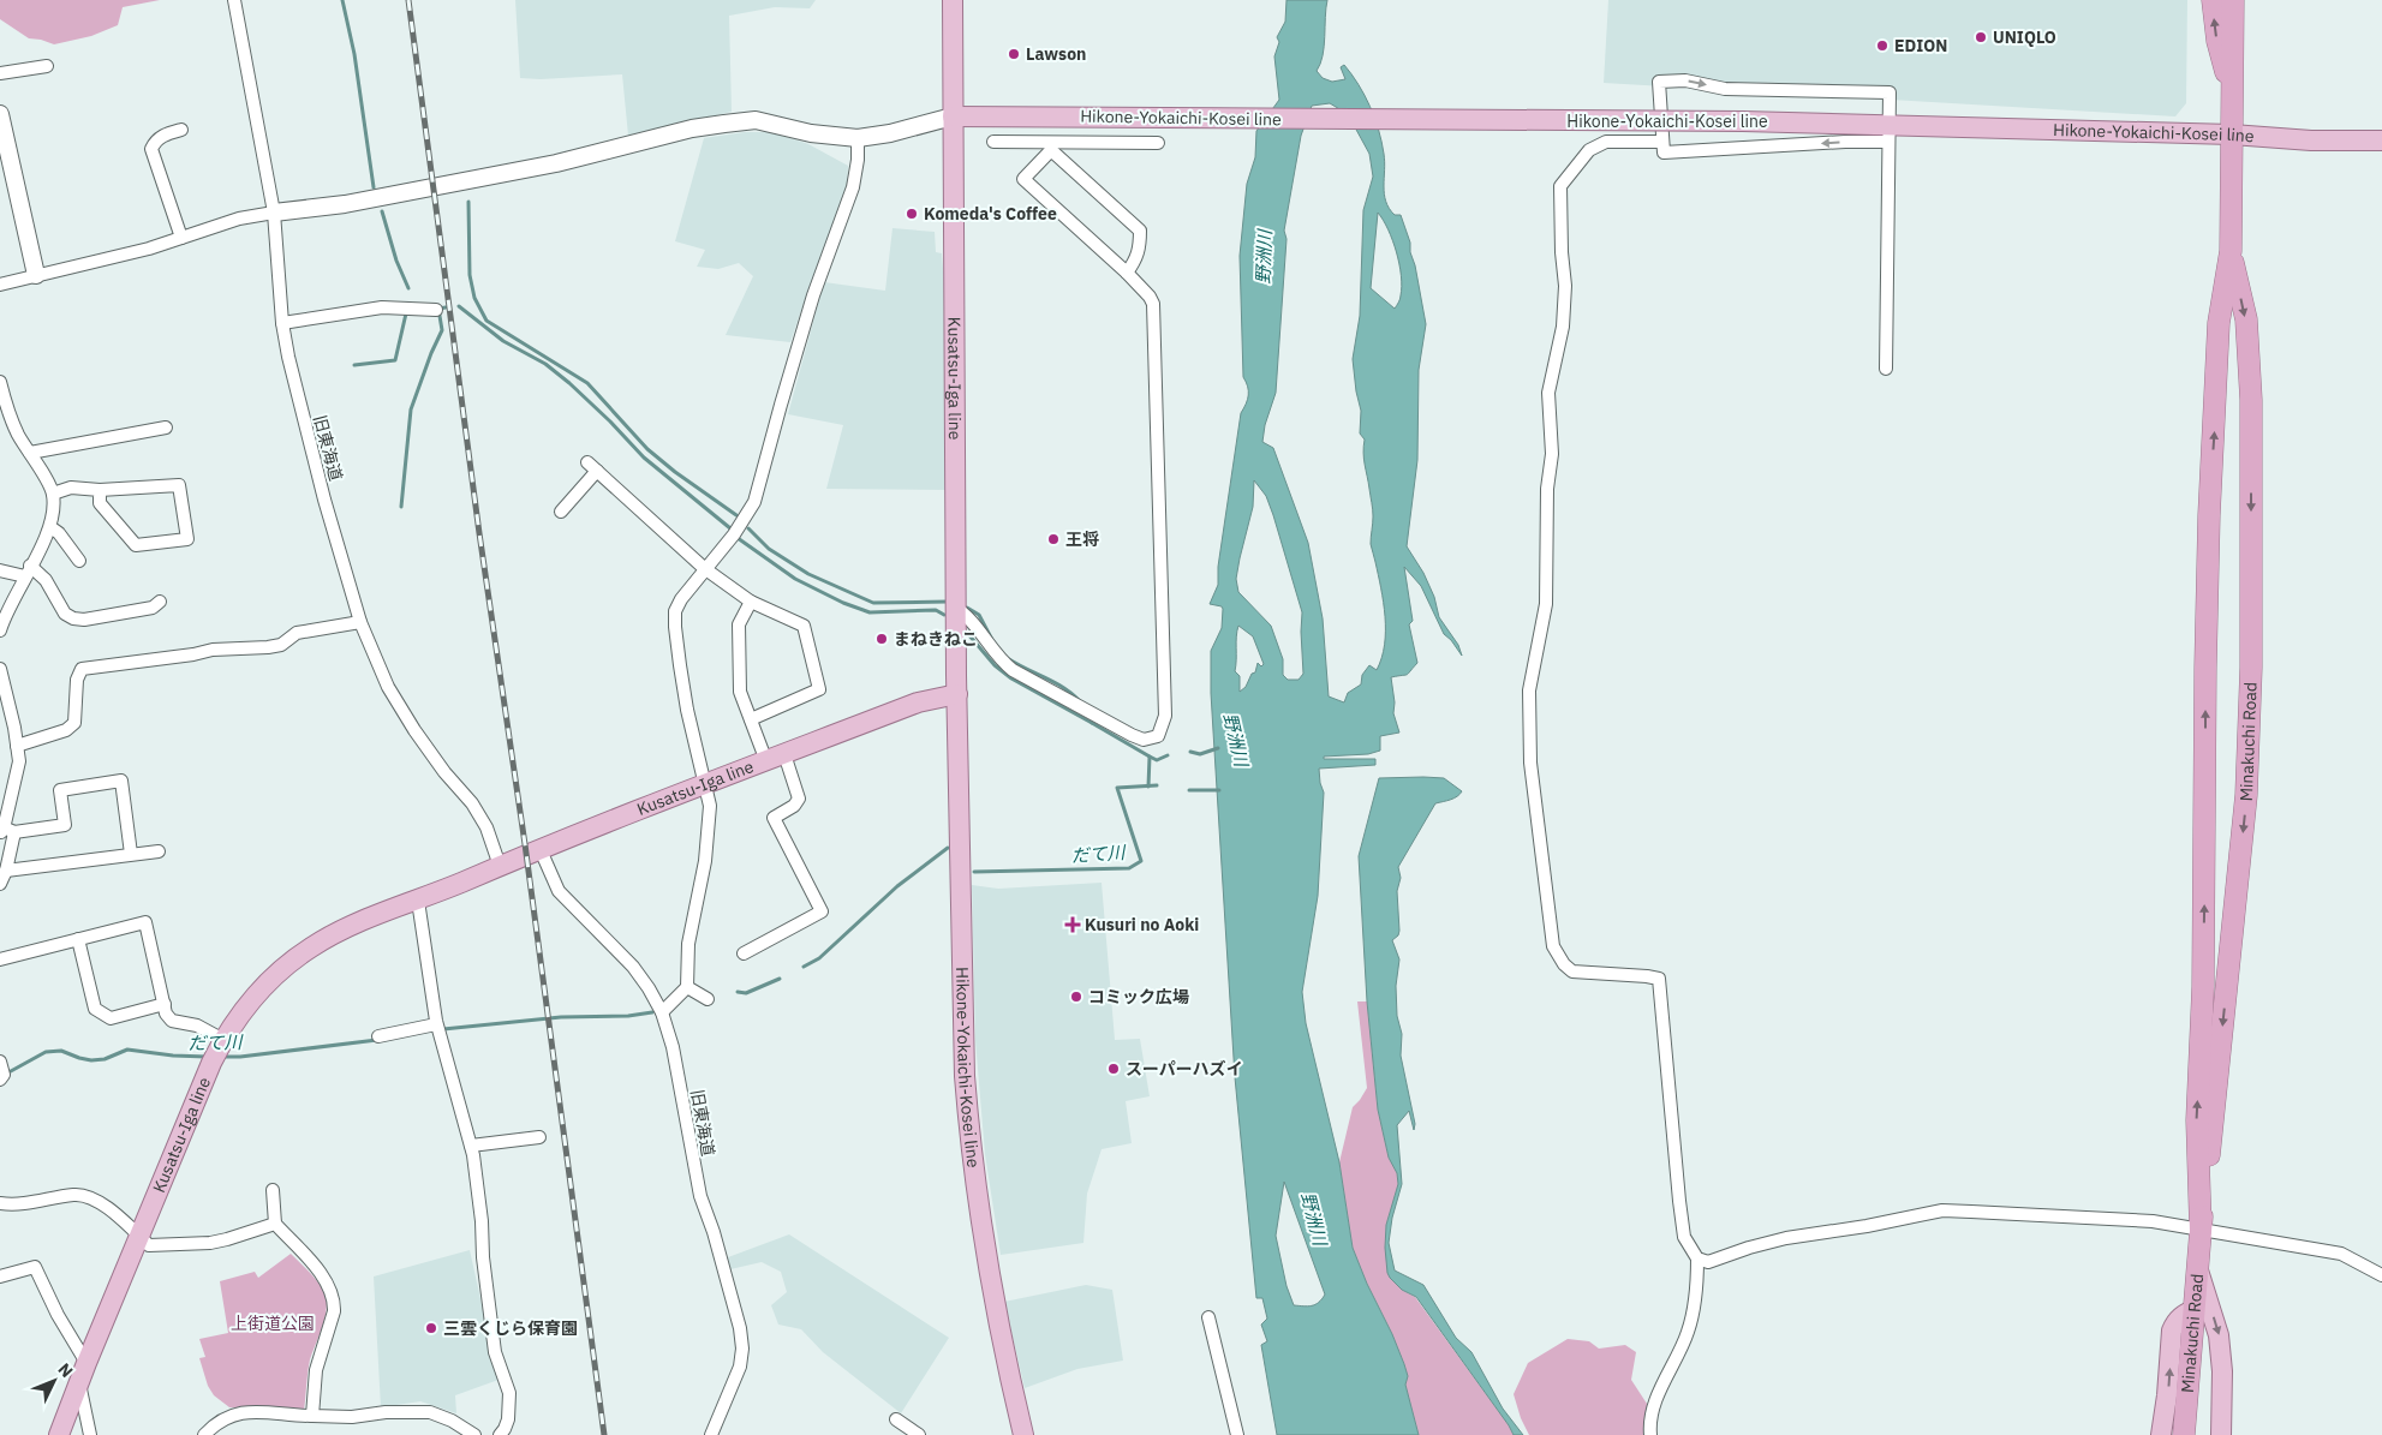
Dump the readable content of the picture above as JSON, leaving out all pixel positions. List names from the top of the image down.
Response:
{
  "streets": {
    "highway": ["Minakuchi Road"],
    "main road": ["Hikone-Yokaichi-Kosei line", "Kusatsu-Iga line"],
    "street": ["旧東海道"]
  },
  "crossings": [
    ["Hikone-Yokaichi-Kosei line", "Kusatsu-Iga line"],
    ["Hikone-Yokaichi-Kosei line", "Minakuchi Road"],
    ["Kusatsu-Iga line", "旧東海道"]
  ],
  "water": ["野洲川", "だて川"],
  "parks": ["上街道公園"],
  "places": {
    "other": [
      "UNIQLO",
      "EDION",
      "Lawson",
      "Komeda's Coffee",
      "王将",
      "まねきねこ",
      "コミック広場",
      "スーパーハズイ",
      "三雲くじら保育園"
    ],
    "health": ["Kusuri no Aoki"]
  },
  "north": "top right"
}
